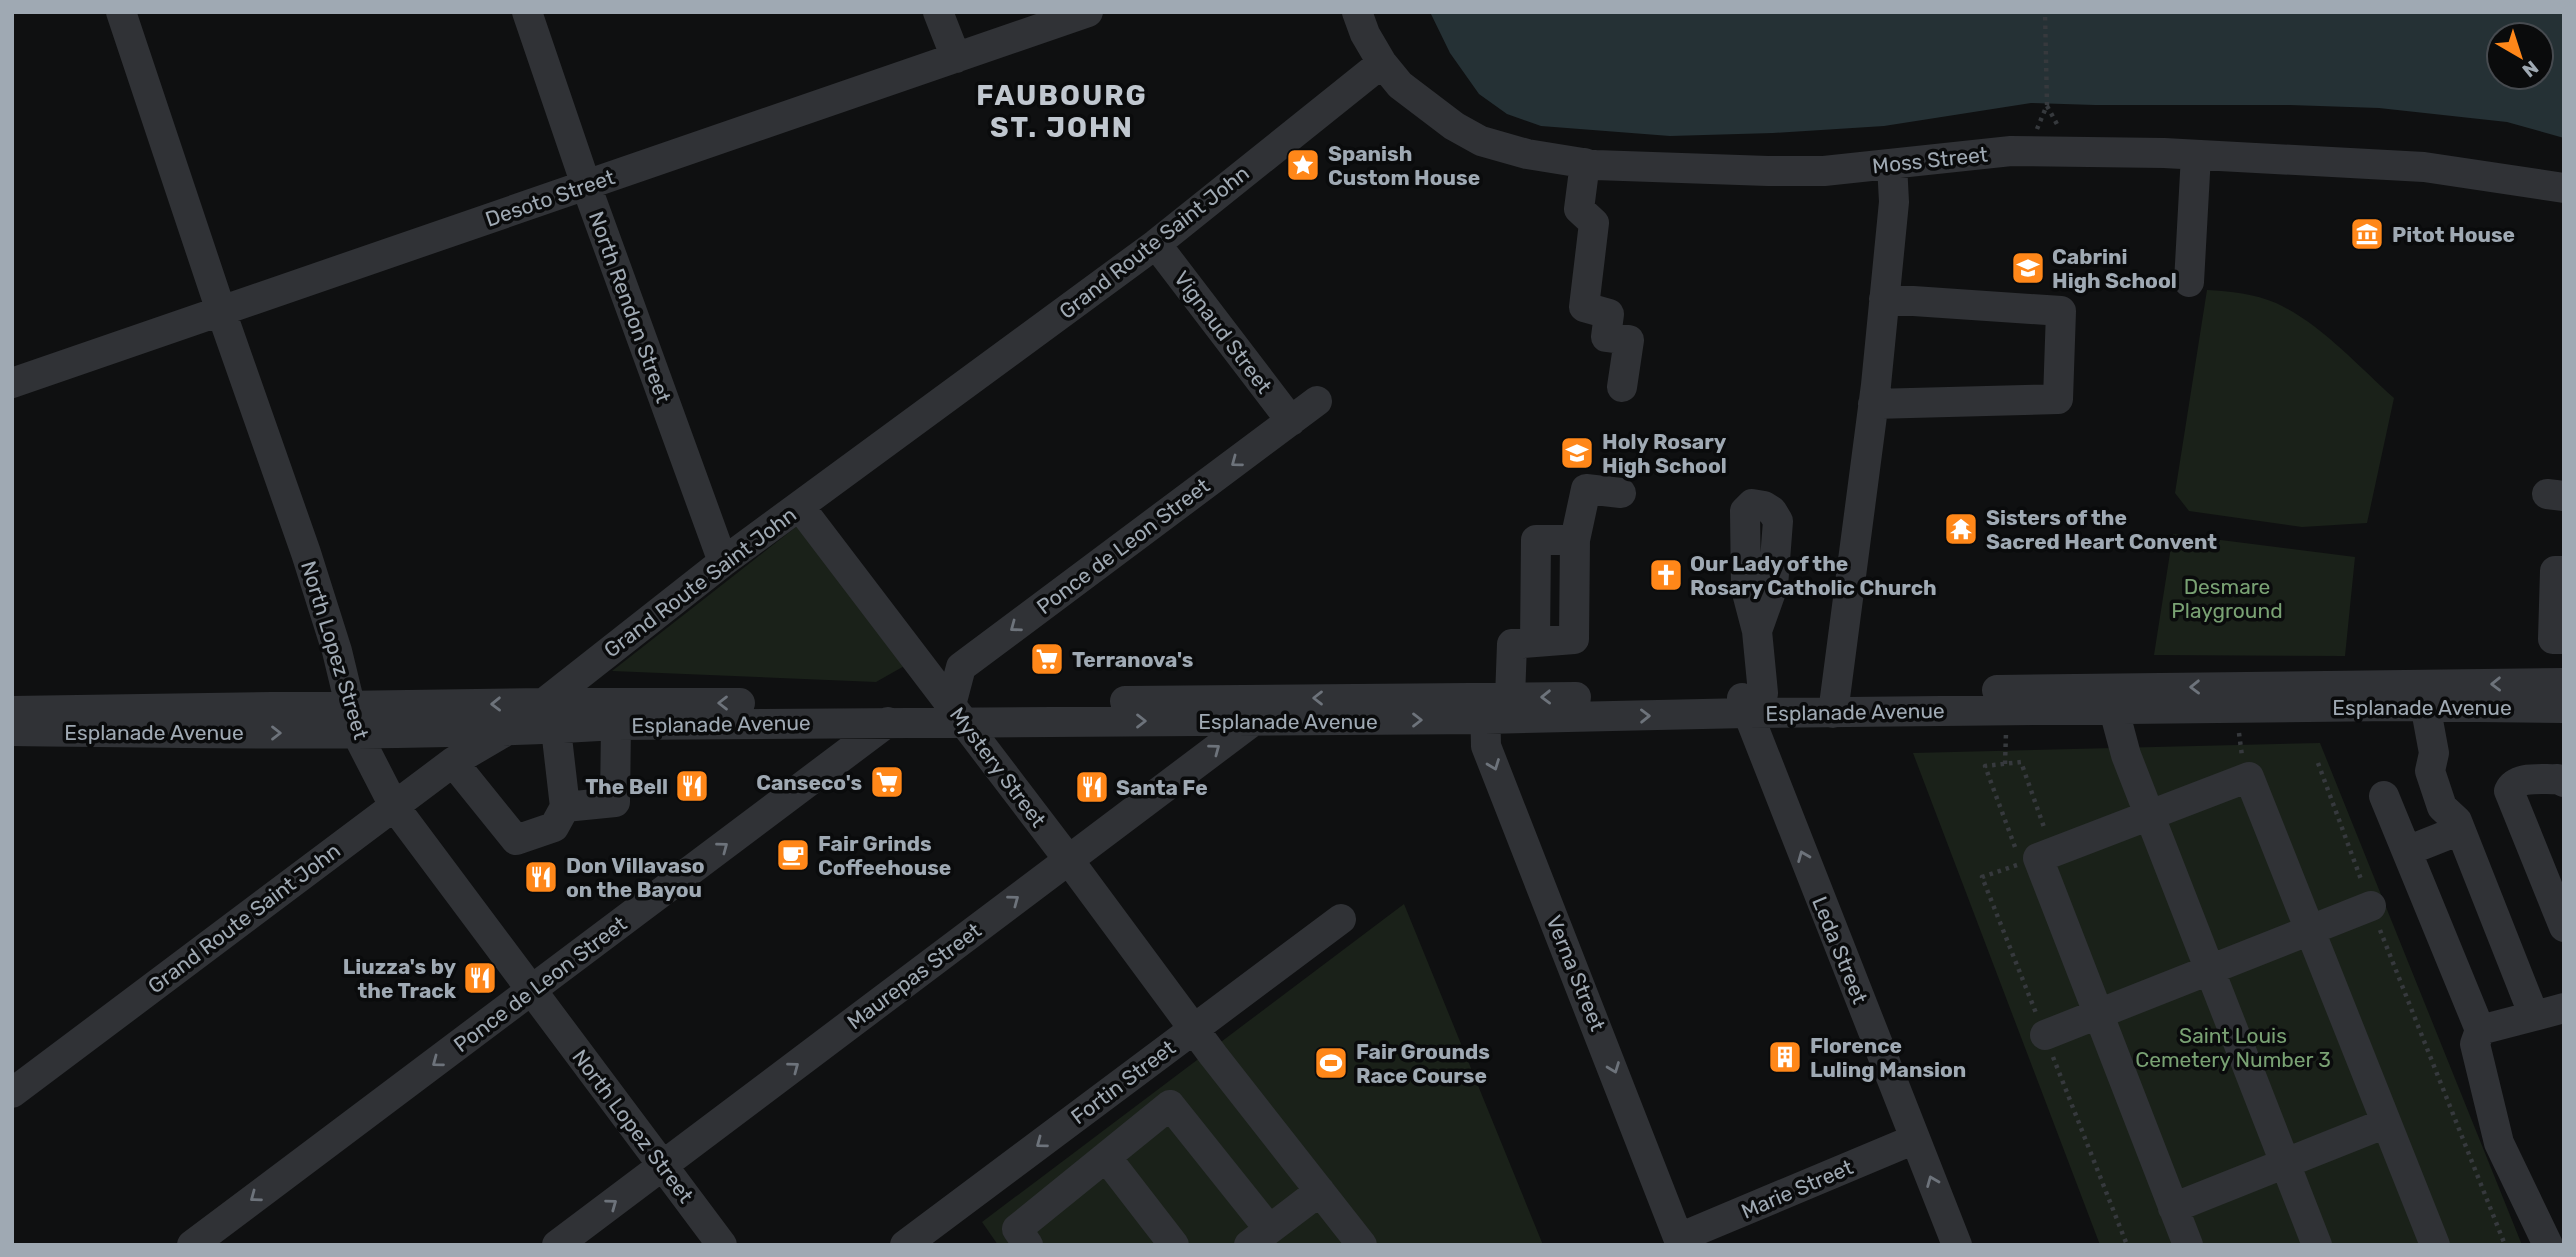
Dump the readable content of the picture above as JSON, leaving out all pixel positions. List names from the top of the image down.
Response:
{
  "streets": {
    "street": [
      "Moss Street",
      "Desoto Street",
      "Grand Route Saint John",
      "North Rendon Street",
      "Vignaud Street",
      "Ponce de Leon Street",
      "North Lopez Street",
      "Esplanade Avenue",
      "Mystery Street",
      "Leda Street",
      "Verna Street",
      "Maurepas Street",
      "Fortin Street",
      "Marie Street"
    ]
  },
  "crossings": [
    ["Moss Street", "Grand Route Saint John"],
    ["Desoto Street", "North Rendon Street"],
    ["Desoto Street", "North Lopez Street"],
    ["Grand Route Saint John", "North Rendon Street"],
    ["Grand Route Saint John", "Vignaud Street"],
    ["Grand Route Saint John", "North Lopez Street"],
    ["Grand Route Saint John", "Esplanade Avenue"],
    ["Grand Route Saint John", "Mystery Street"],
    ["Vignaud Street", "Ponce de Leon Street"],
    ["Ponce de Leon Street", "North Lopez Street"],
    ["Ponce de Leon Street", "Esplanade Avenue"],
    ["Ponce de Leon Street", "Mystery Street"],
    ["North Lopez Street", "Esplanade Avenue"],
    ["North Lopez Street", "Maurepas Street"],
    ["Esplanade Avenue", "Mystery Street"],
    ["Esplanade Avenue", "Leda Street"],
    ["Esplanade Avenue", "Verna Street"],
    ["Esplanade Avenue", "Maurepas Street"],
    ["Mystery Street", "Maurepas Street"],
    ["Mystery Street", "Fortin Street"],
    ["Leda Street", "Marie Street"],
    ["Verna Street", "Marie Street"]
  ],
  "one_way": ["Verna Street", "Maurepas Street", "Fortin Street"],
  "districts": ["FAUBOURG ST. JOHN"],
  "parks": ["Desmare Playground", "Saint Louis Cemetery Number 3"],
  "places": {
    "place": ["Spanish Custom House"],
    "museum": ["Pitot House"],
    "school or university": ["Cabrini High School", "Holy Rosary High School"],
    "temple": ["Sisters of the Sacred Heart Convent"],
    "church": ["Our Lady of the Rosary Catholic Church"],
    "supermarket": ["Terranova's", "Canseco's"],
    "restaurant": [
      "The Bell",
      "Santa Fe",
      "Don Villavaso on the Bayou",
      "Liuzza's by the Track"
    ],
    "cafe": ["Fair Grinds Coffeehouse"],
    "building": ["Florence Luling Mansion"],
    "sports": ["Fair Grounds Race Course"]
  },
  "north": "bottom right"
}
